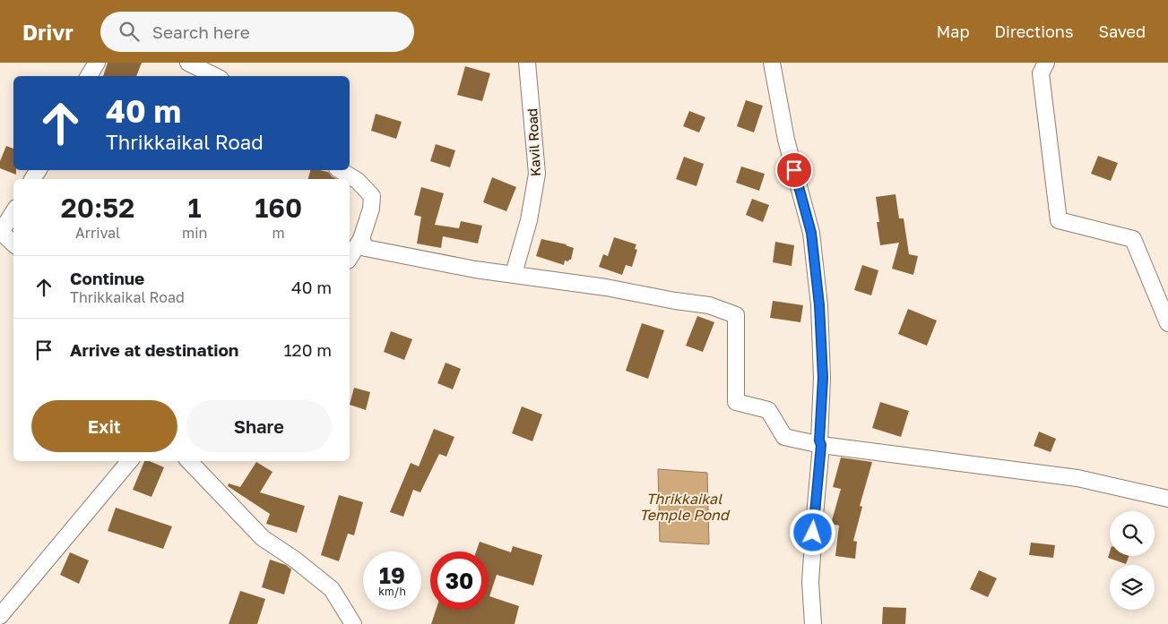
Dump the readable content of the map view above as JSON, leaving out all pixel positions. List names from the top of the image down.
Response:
{
  "streets": {
    "street": ["Kavil Road"]
  },
  "water": ["Thrikkaikal Temple Pond"],
  "page": {
    "header": "Drivr",
    "search": "Search here",
    "nav": ["Map", "Directions", "Saved"],
    "turn": ["40 m", "Thrikkaikal Road"],
    "eta": [
      "20:52",
      "Arrival",
      "1",
      "min",
      "160",
      "m"
    ],
    "list": [
      {
        "name": "Continue",
        "note": "Thrikkaikal Road",
        "value": "40 m"
      },
      {
        "name": "Arrive at destination",
        "value": "120 m"
      }
    ],
    "buttons": ["Exit", "Share"],
    "speed": "19 km/h",
    "limit": "30"
  }
}
